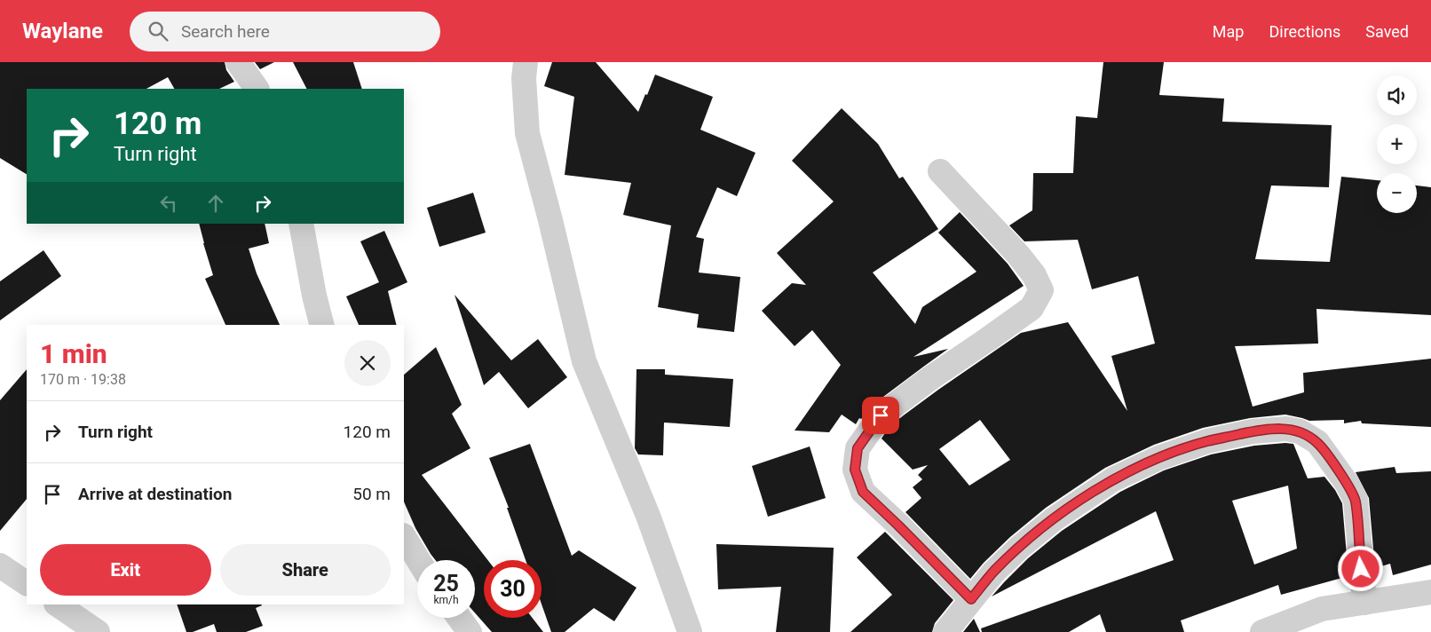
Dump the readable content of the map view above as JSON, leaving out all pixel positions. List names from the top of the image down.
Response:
{
  "page": {
    "header": "Waylane",
    "search": "Search here",
    "nav": ["Map", "Directions", "Saved"],
    "map_buttons": ["+", "−"],
    "turn": ["120 m", "Turn right"],
    "heading": ["1 min", "170 m · 19:38"],
    "list": [
      {
        "name": "Turn right",
        "value": "120 m"
      },
      {
        "name": "Arrive at destination",
        "value": "50 m"
      }
    ],
    "buttons": ["Exit", "Share"],
    "speed": "25 km/h",
    "limit": "30"
  }
}
